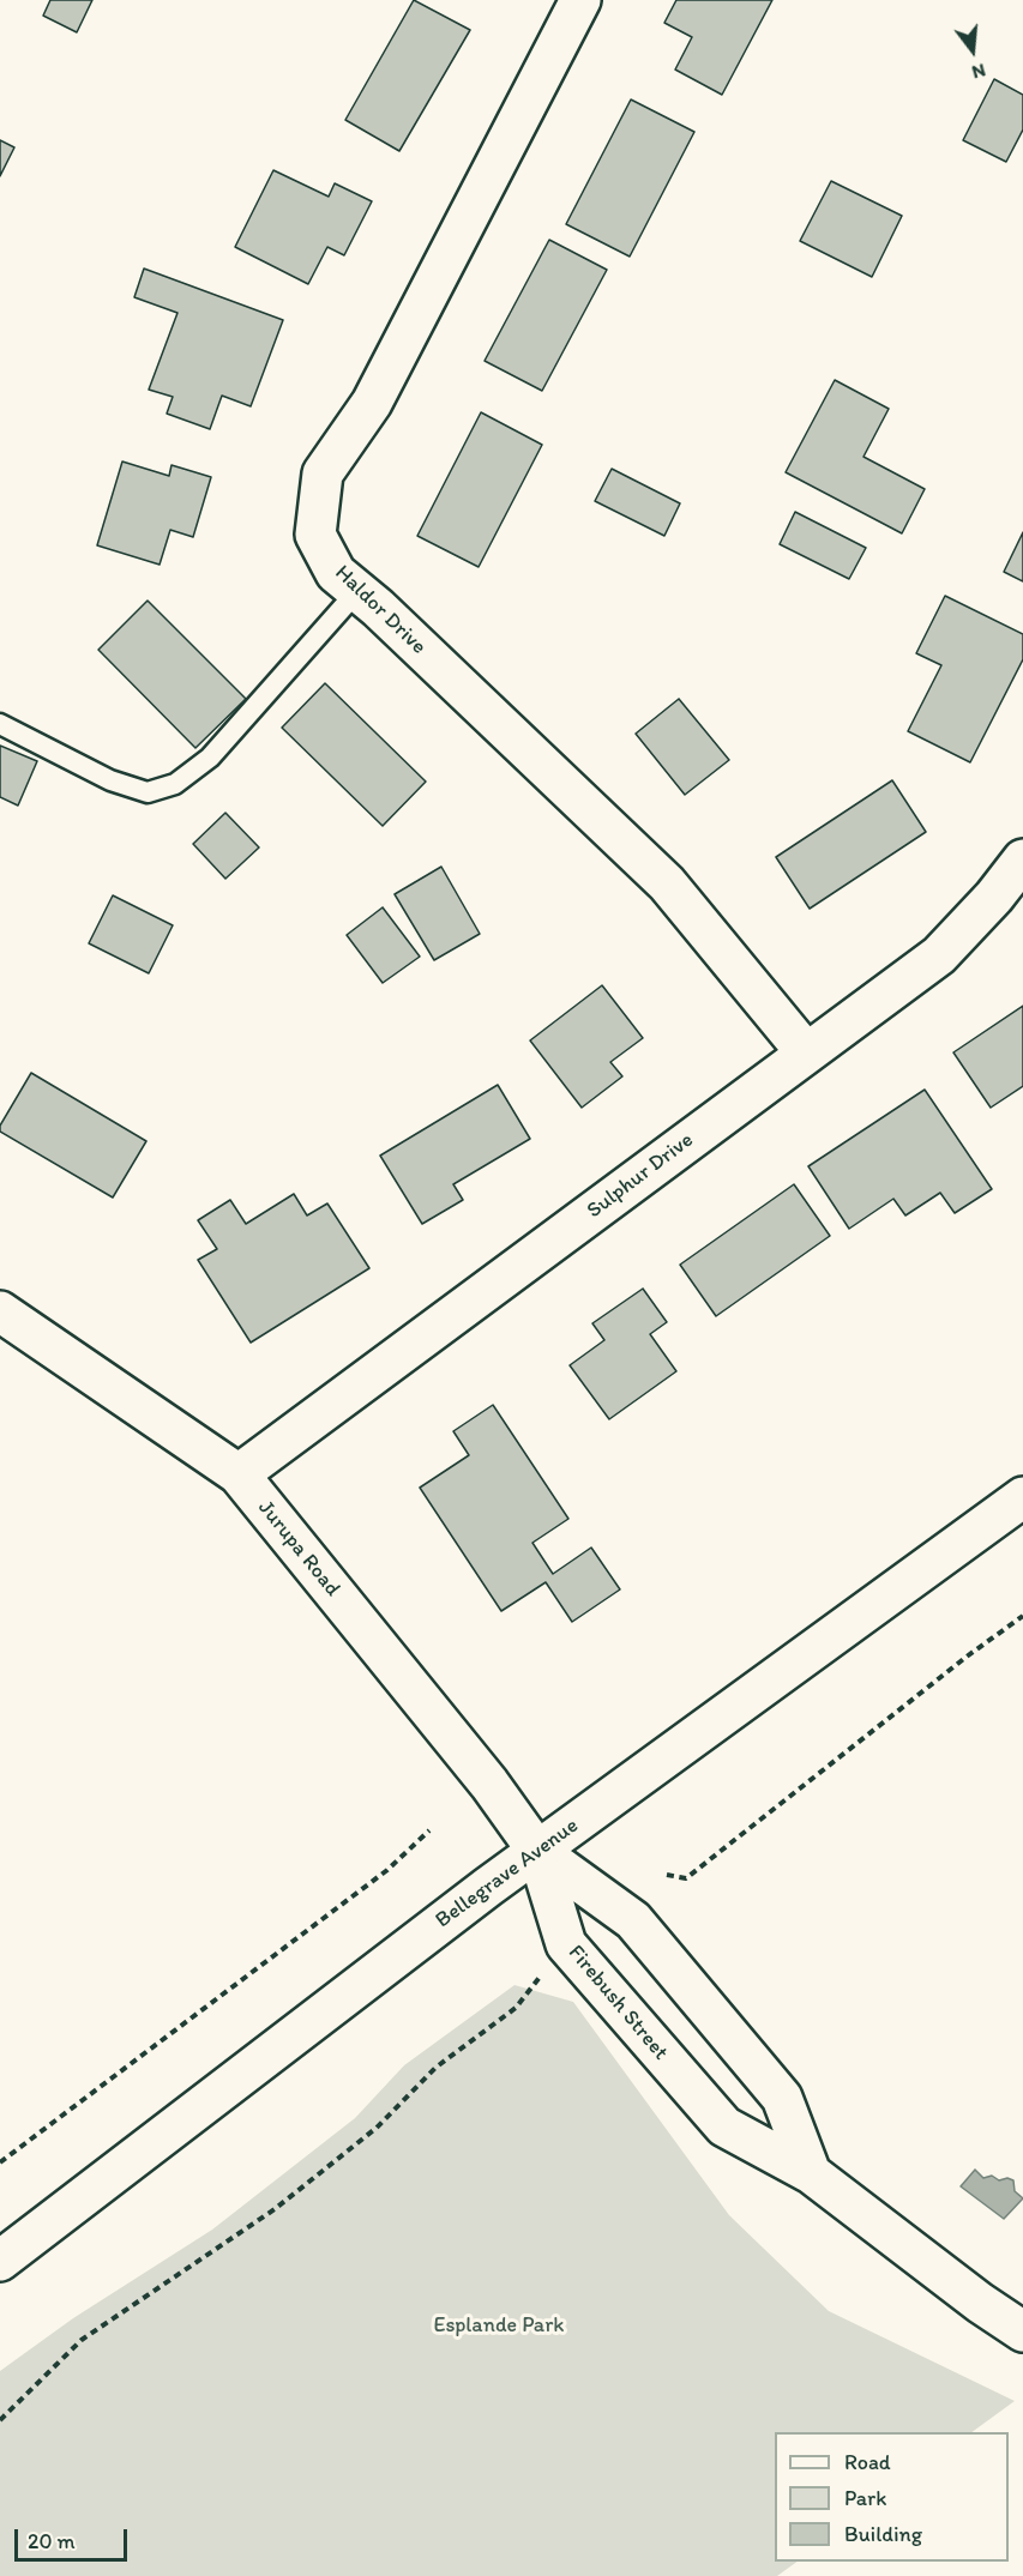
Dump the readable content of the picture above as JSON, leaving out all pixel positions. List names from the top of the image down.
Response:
{
  "streets": {
    "street": [
      "Haldor Drive",
      "Sulphur Drive",
      "Jurupa Road",
      "Bellegrave Avenue",
      "Firebush Street"
    ]
  },
  "crossings": [
    ["Haldor Drive", "Sulphur Drive"],
    ["Sulphur Drive", "Jurupa Road"],
    ["Jurupa Road", "Bellegrave Avenue"],
    ["Jurupa Road", "Firebush Street"],
    ["Bellegrave Avenue", "Firebush Street"]
  ],
  "parks": ["Esplande Park"],
  "legend": ["Road", "Park", "Building"],
  "scale_bar": "20 m",
  "north": "bottom"
}
